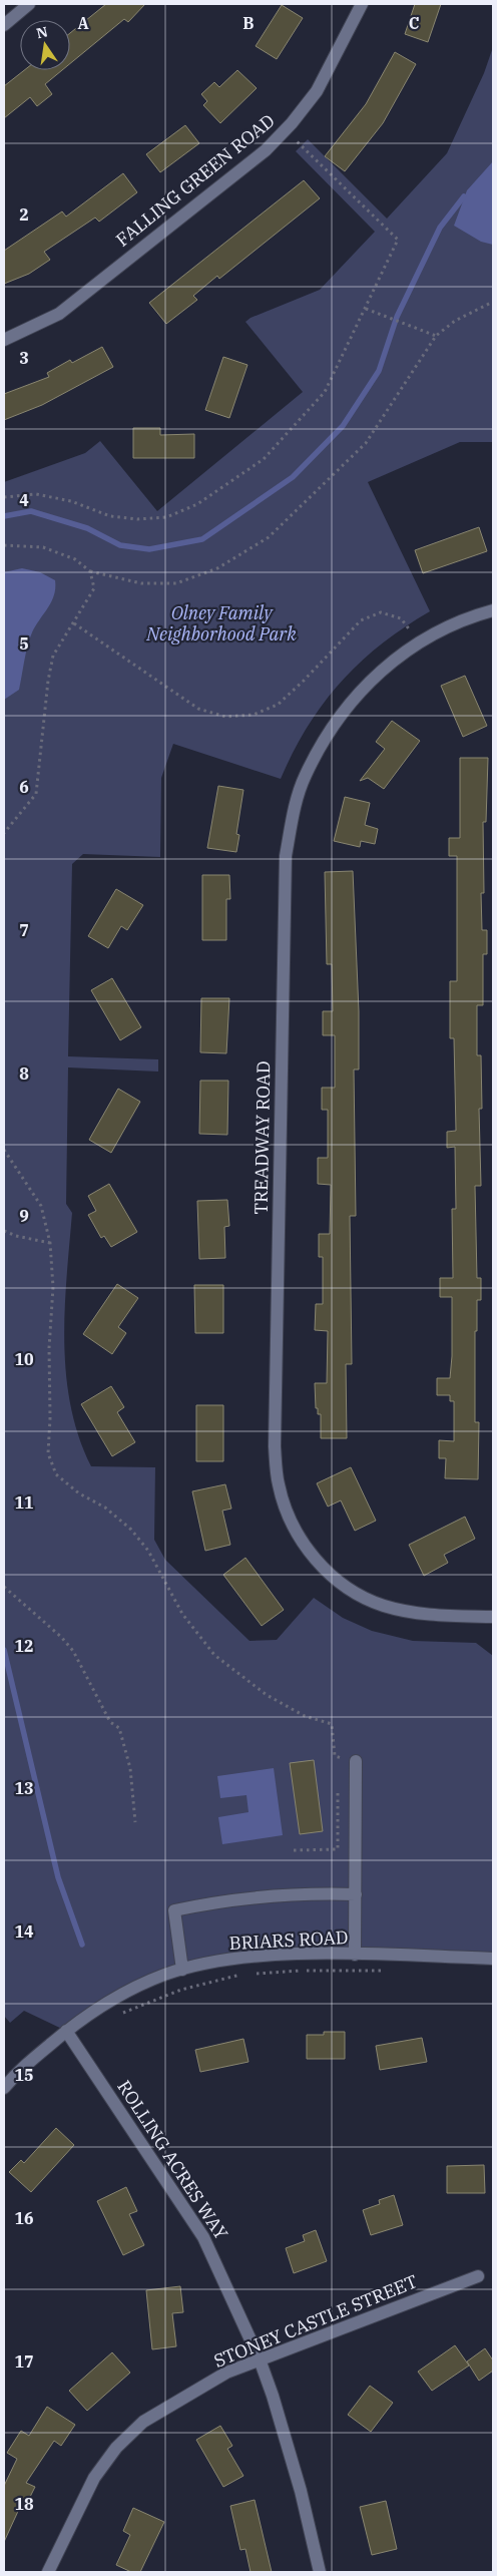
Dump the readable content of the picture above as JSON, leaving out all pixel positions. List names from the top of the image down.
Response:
{
  "streets": {
    "street": [
      "FALLING GREEN ROAD",
      "TREADWAY ROAD",
      "BRIARS ROAD",
      "ROLLING ACRES WAY",
      "STONEY CASTLE STREET"
    ]
  },
  "crossings": [
    ["BRIARS ROAD", "ROLLING ACRES WAY"],
    ["ROLLING ACRES WAY", "STONEY CASTLE STREET"]
  ],
  "parks": ["Olney Family Neighborhood Park"],
  "north": "top",
  "grid": {
    "columns": ["A", "B", "C"],
    "rows": [
      "2",
      "3",
      "4",
      "5",
      "6",
      "7",
      "8",
      "9",
      "10",
      "11",
      "12",
      "13",
      "14",
      "15",
      "16",
      "17",
      "18"
    ]
  }
}
